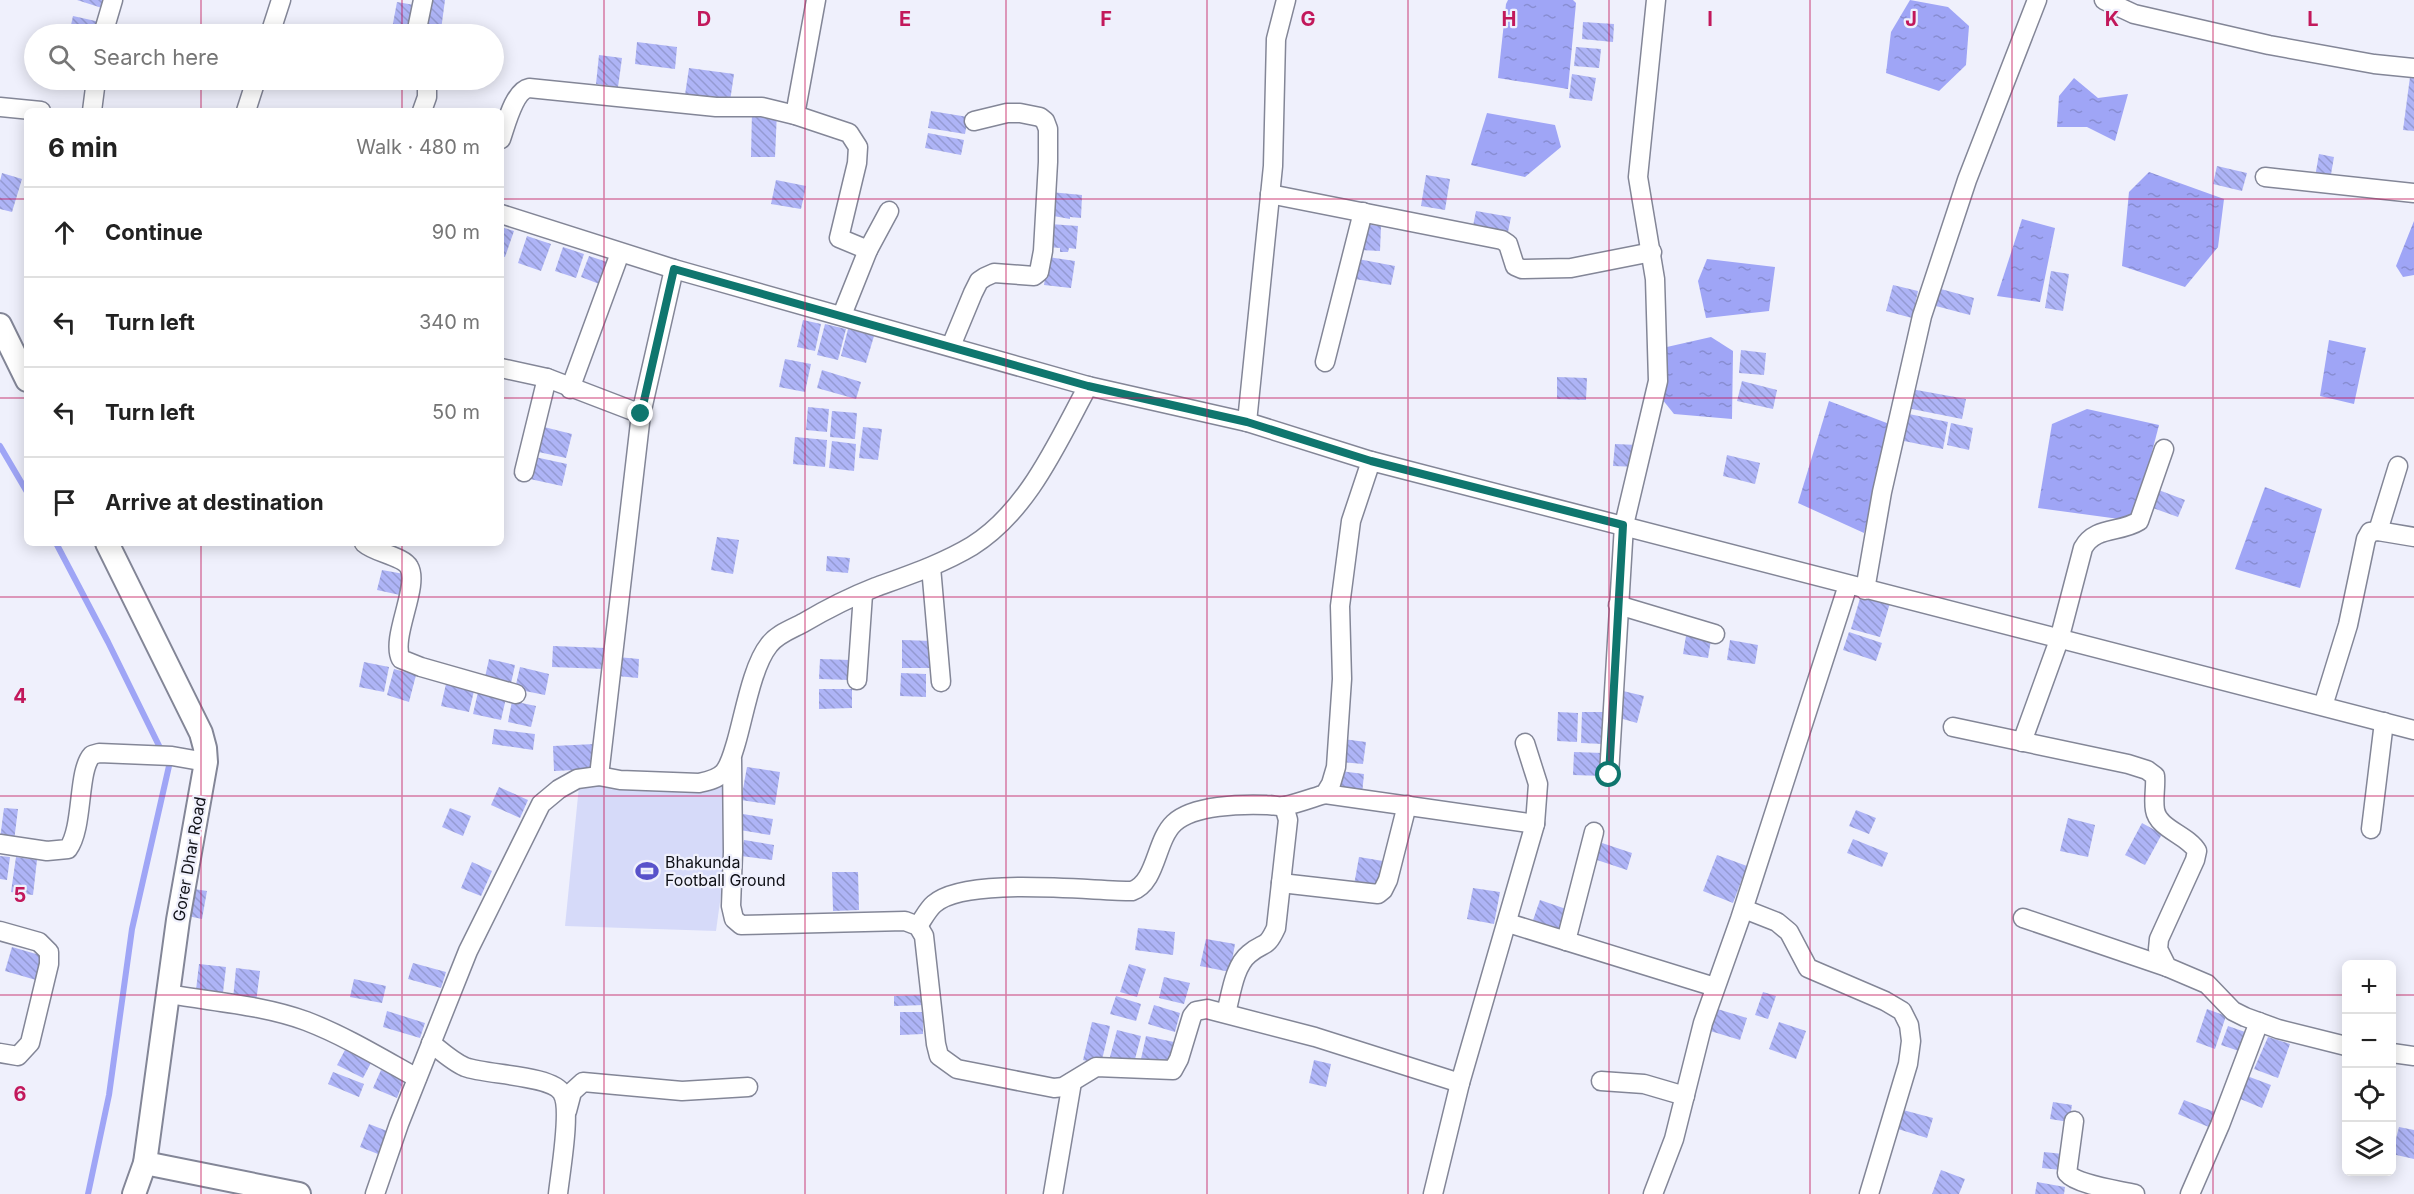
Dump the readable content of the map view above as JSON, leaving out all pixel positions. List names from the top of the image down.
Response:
{
  "streets": {
    "street": ["Gorer Dhar Road"]
  },
  "places": {
    "sports": ["Bhakunda Football Ground"]
  },
  "page": {
    "search": "Search here",
    "heading": ["6 min", "Walk · 480 m"],
    "list": [
      ["Continue", "90 m"],
      ["Turn left", "340 m"],
      ["Turn left", "50 m"],
      "Arrive at destination"
    ],
    "map_buttons": ["+", "−"]
  },
  "grid": {
    "columns": [
      "D",
      "E",
      "F",
      "G",
      "H",
      "I",
      "J",
      "K",
      "L"
    ],
    "rows": ["4", "5", "6"]
  }
}
